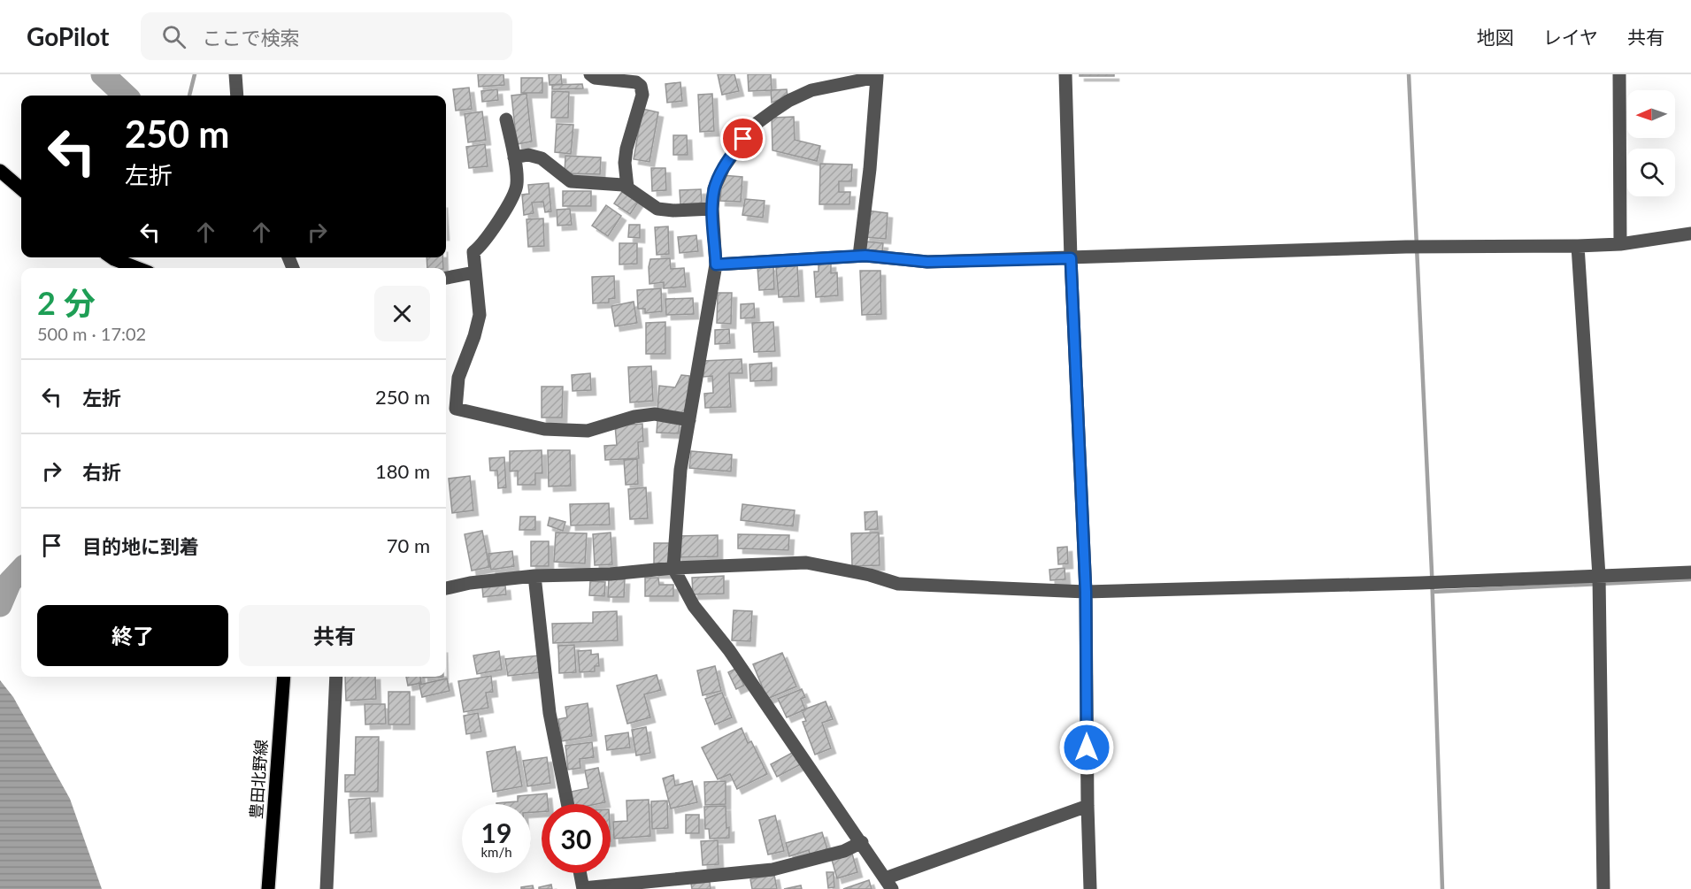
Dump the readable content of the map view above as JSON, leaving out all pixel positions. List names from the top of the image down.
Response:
{
  "streets": {
    "main road": ["豊田北野線"]
  },
  "north": "left",
  "page": {
    "header": "GoPilot",
    "search": "ここで検索",
    "nav": ["地図", "レイヤ", "共有"],
    "turn": ["250 m", "左折"],
    "heading": ["2 分", "500 m · 17:02"],
    "list": [
      {
        "name": "左折",
        "value": "250 m"
      },
      {
        "name": "右折",
        "value": "180 m"
      },
      {
        "name": "目的地に到着",
        "value": "70 m"
      }
    ],
    "buttons": ["終了", "共有"],
    "speed": "19 km/h",
    "limit": "30"
  }
}
